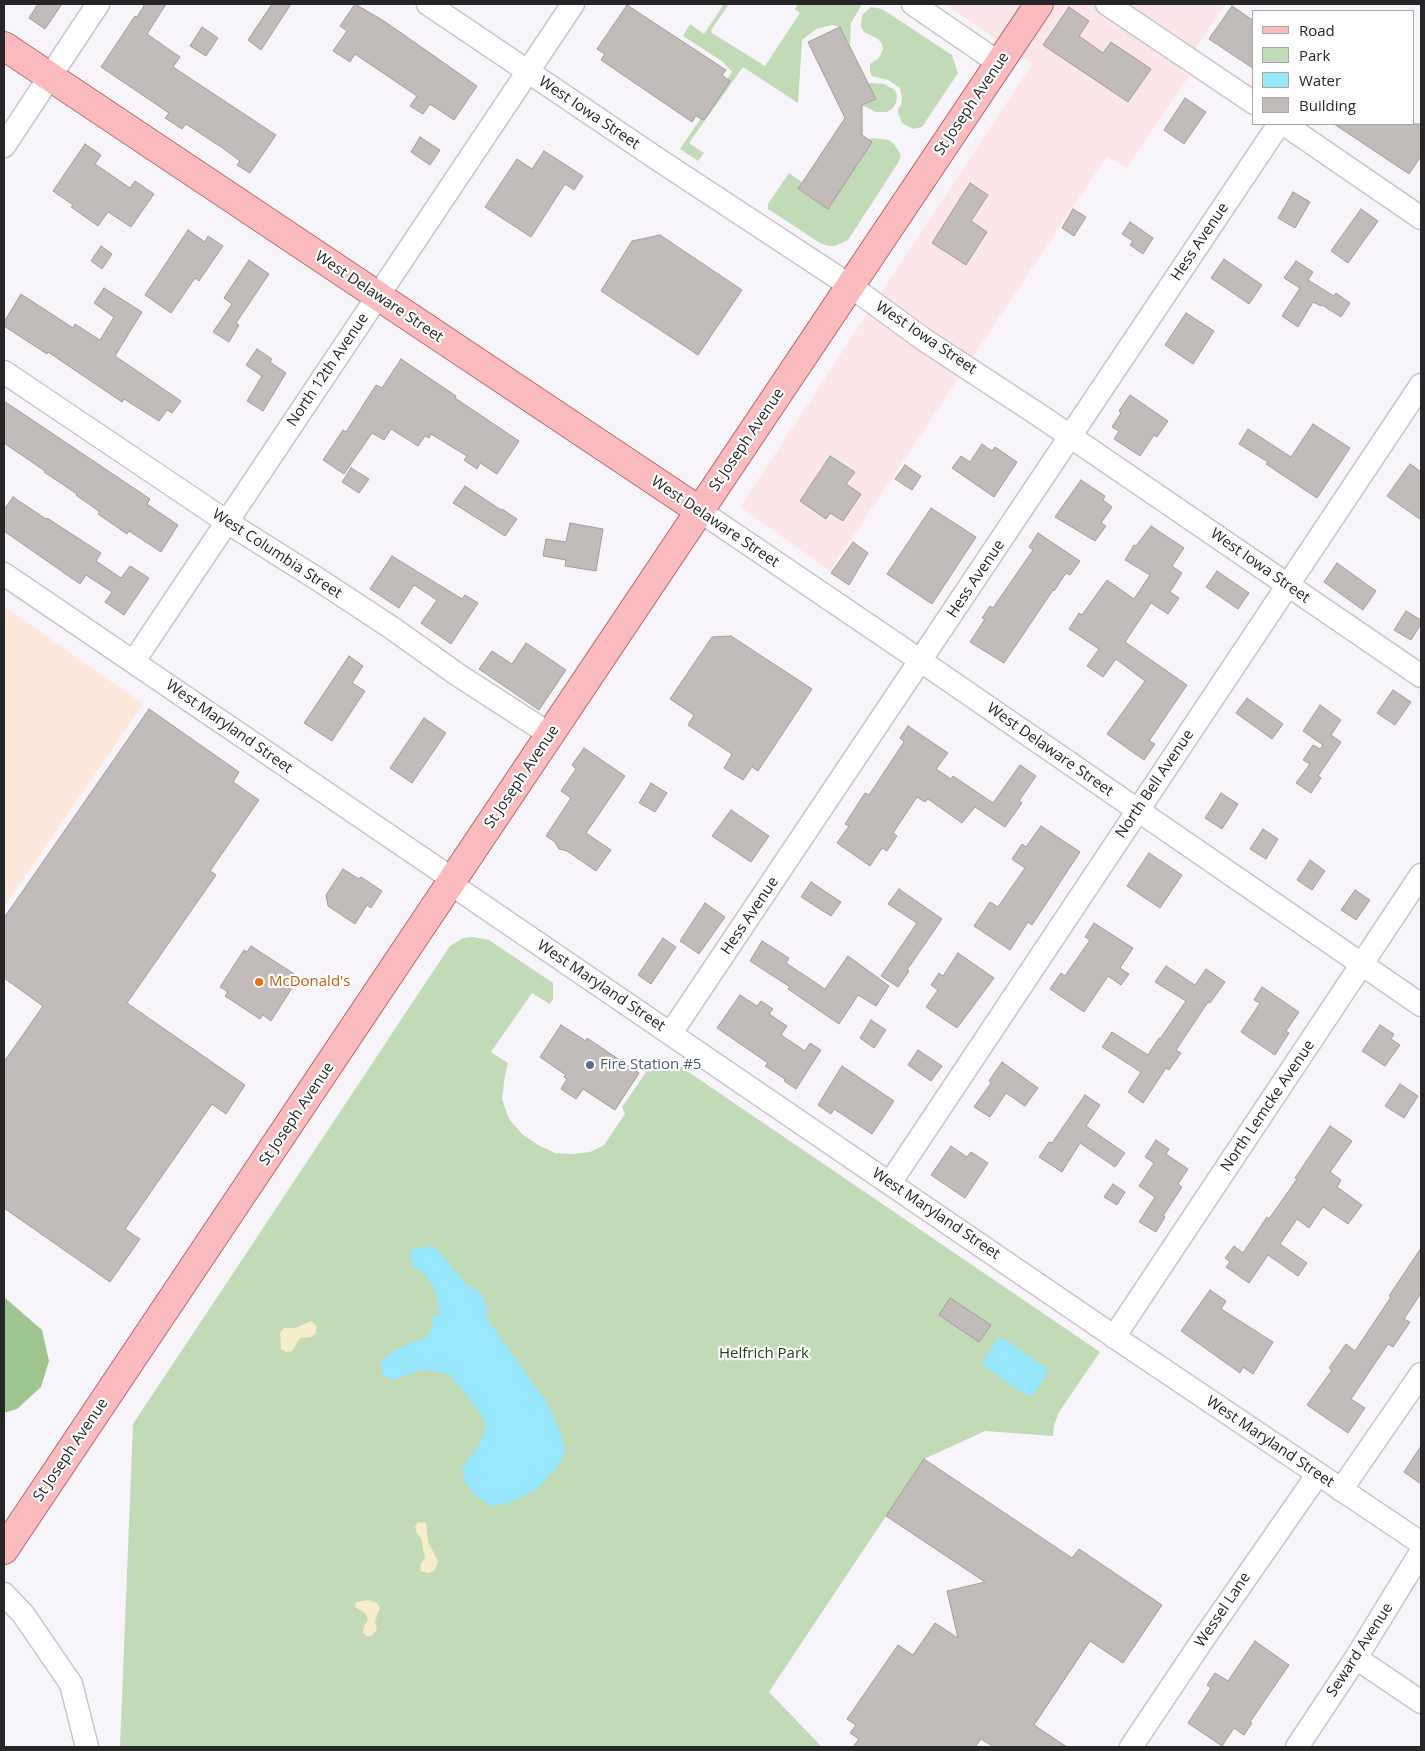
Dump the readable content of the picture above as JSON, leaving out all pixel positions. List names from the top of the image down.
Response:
{
  "streets": {
    "main road": ["St Joseph Avenue", "West Delaware Street"],
    "street": [
      "West Iowa Street",
      "Hess Avenue",
      "North 12th Avenue",
      "West Columbia Street",
      "West Maryland Street",
      "North Bell Avenue",
      "North Lemcke Avenue",
      "Wessel Lane",
      "Seward Avenue"
    ]
  },
  "crossings": [
    ["St Joseph Avenue", "West Iowa Street"],
    ["St Joseph Avenue", "West Delaware Street"],
    ["St Joseph Avenue", "West Columbia Street"],
    ["St Joseph Avenue", "West Maryland Street"],
    ["West Iowa Street", "Hess Avenue"],
    ["West Iowa Street", "North 12th Avenue"],
    ["West Iowa Street", "North Bell Avenue"],
    ["Hess Avenue", "West Delaware Street"],
    ["Hess Avenue", "West Maryland Street"],
    ["West Delaware Street", "North 12th Avenue"],
    ["West Delaware Street", "North Bell Avenue"],
    ["West Delaware Street", "North Lemcke Avenue"],
    ["North 12th Avenue", "West Columbia Street"],
    ["North 12th Avenue", "West Maryland Street"],
    ["West Maryland Street", "North Bell Avenue"],
    ["West Maryland Street", "North Lemcke Avenue"],
    ["West Maryland Street", "Wessel Lane"]
  ],
  "parks": ["Helfrich Park"],
  "places": ["McDonald's", "Fire Station #5"],
  "legend": [
    "Road",
    "Park",
    "Water",
    "Building"
  ]
}
